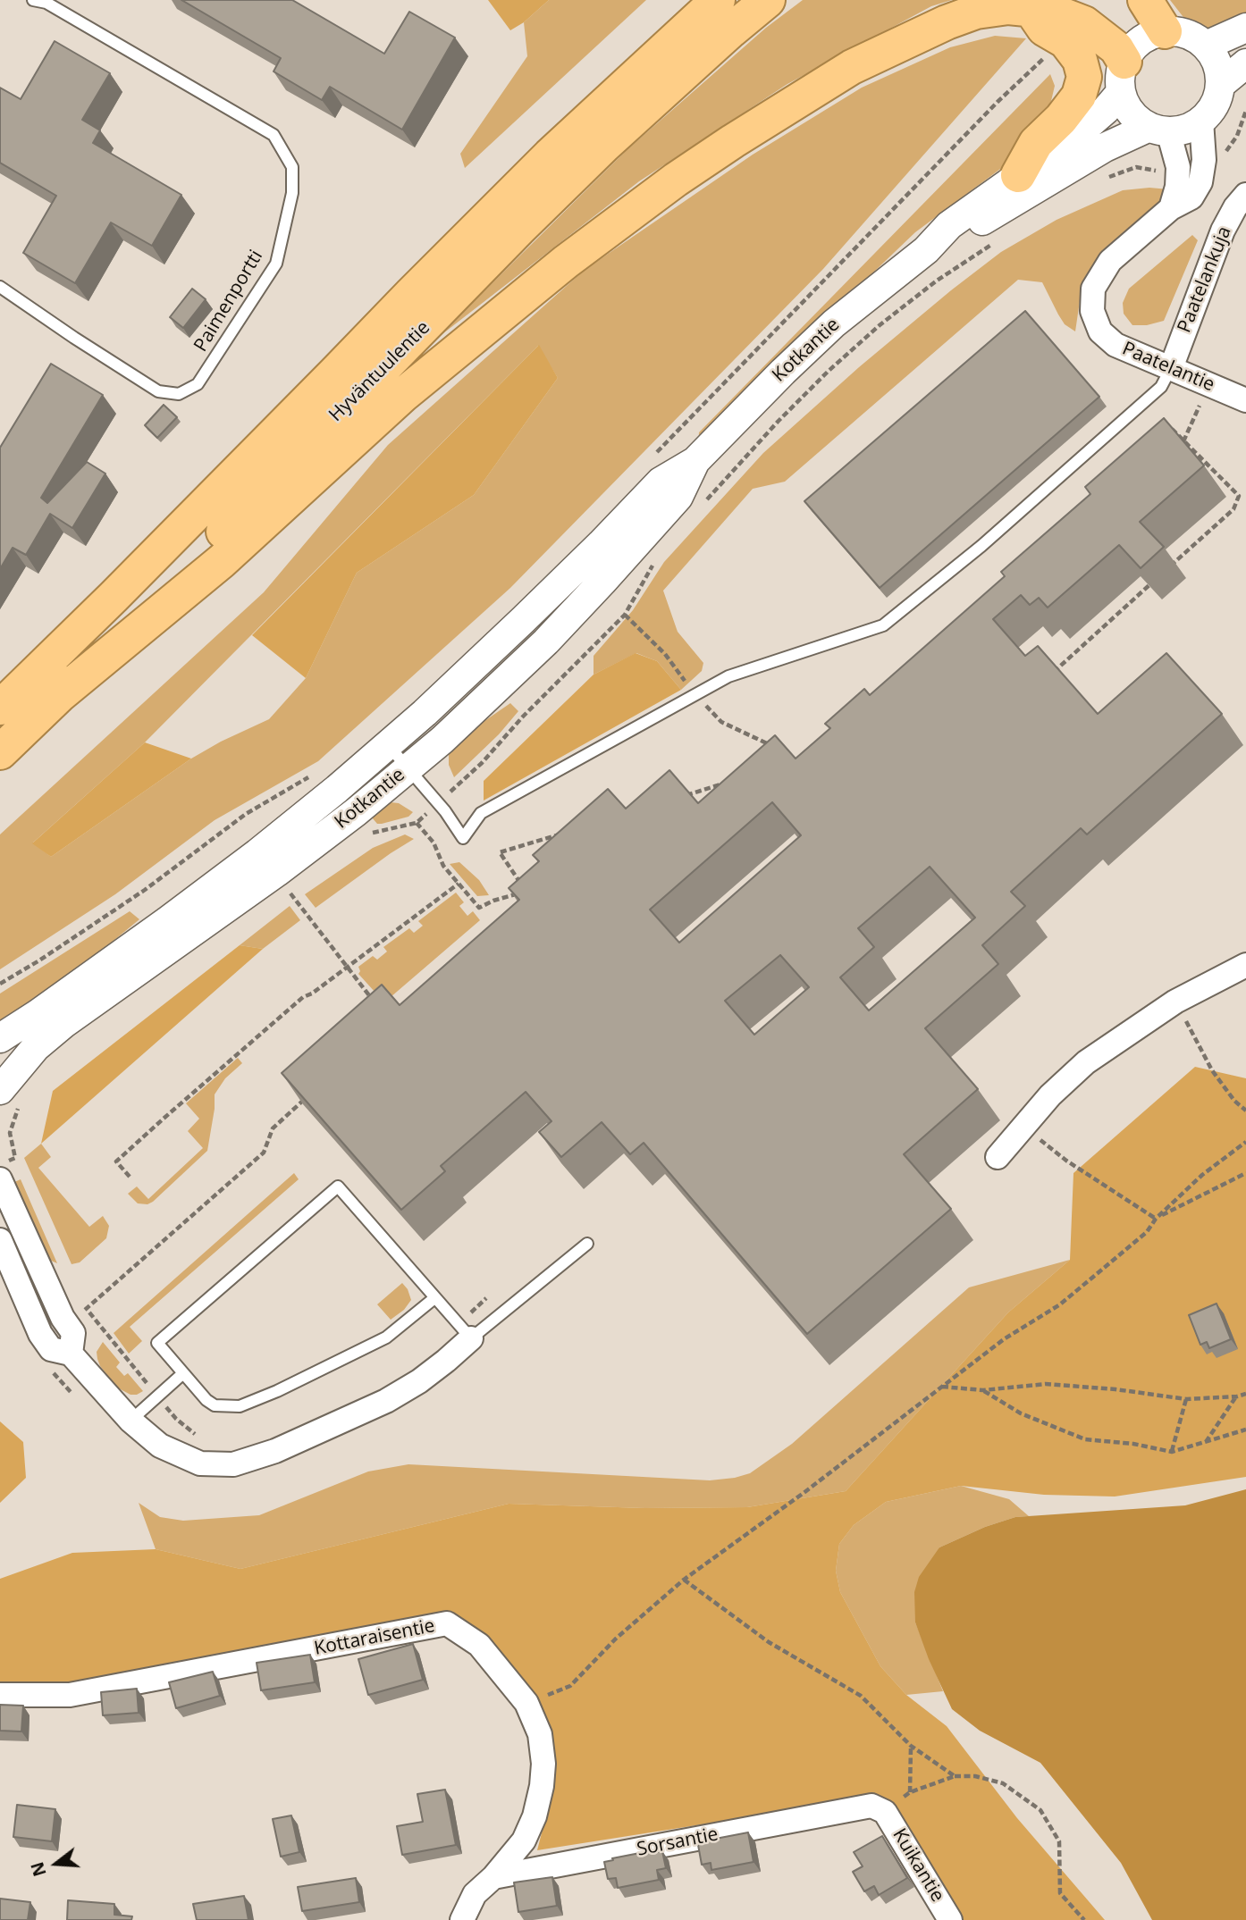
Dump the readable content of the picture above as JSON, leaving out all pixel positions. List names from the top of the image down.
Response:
{
  "streets": {
    "highway": ["Hyväntuulentie"],
    "street": [
      "Paatelankuja",
      "Kotkantie",
      "Paatelantie",
      "Kottaraisentie",
      "Sorsantie",
      "Kuikantie"
    ],
    "lane": ["Paimenportti"]
  },
  "crossings": [
    ["Paatelankuja", "Paatelantie"],
    ["Kotkantie", "Paatelantie"],
    ["Kottaraisentie", "Sorsantie"],
    ["Sorsantie", "Kuikantie"]
  ],
  "north": "left"
}
